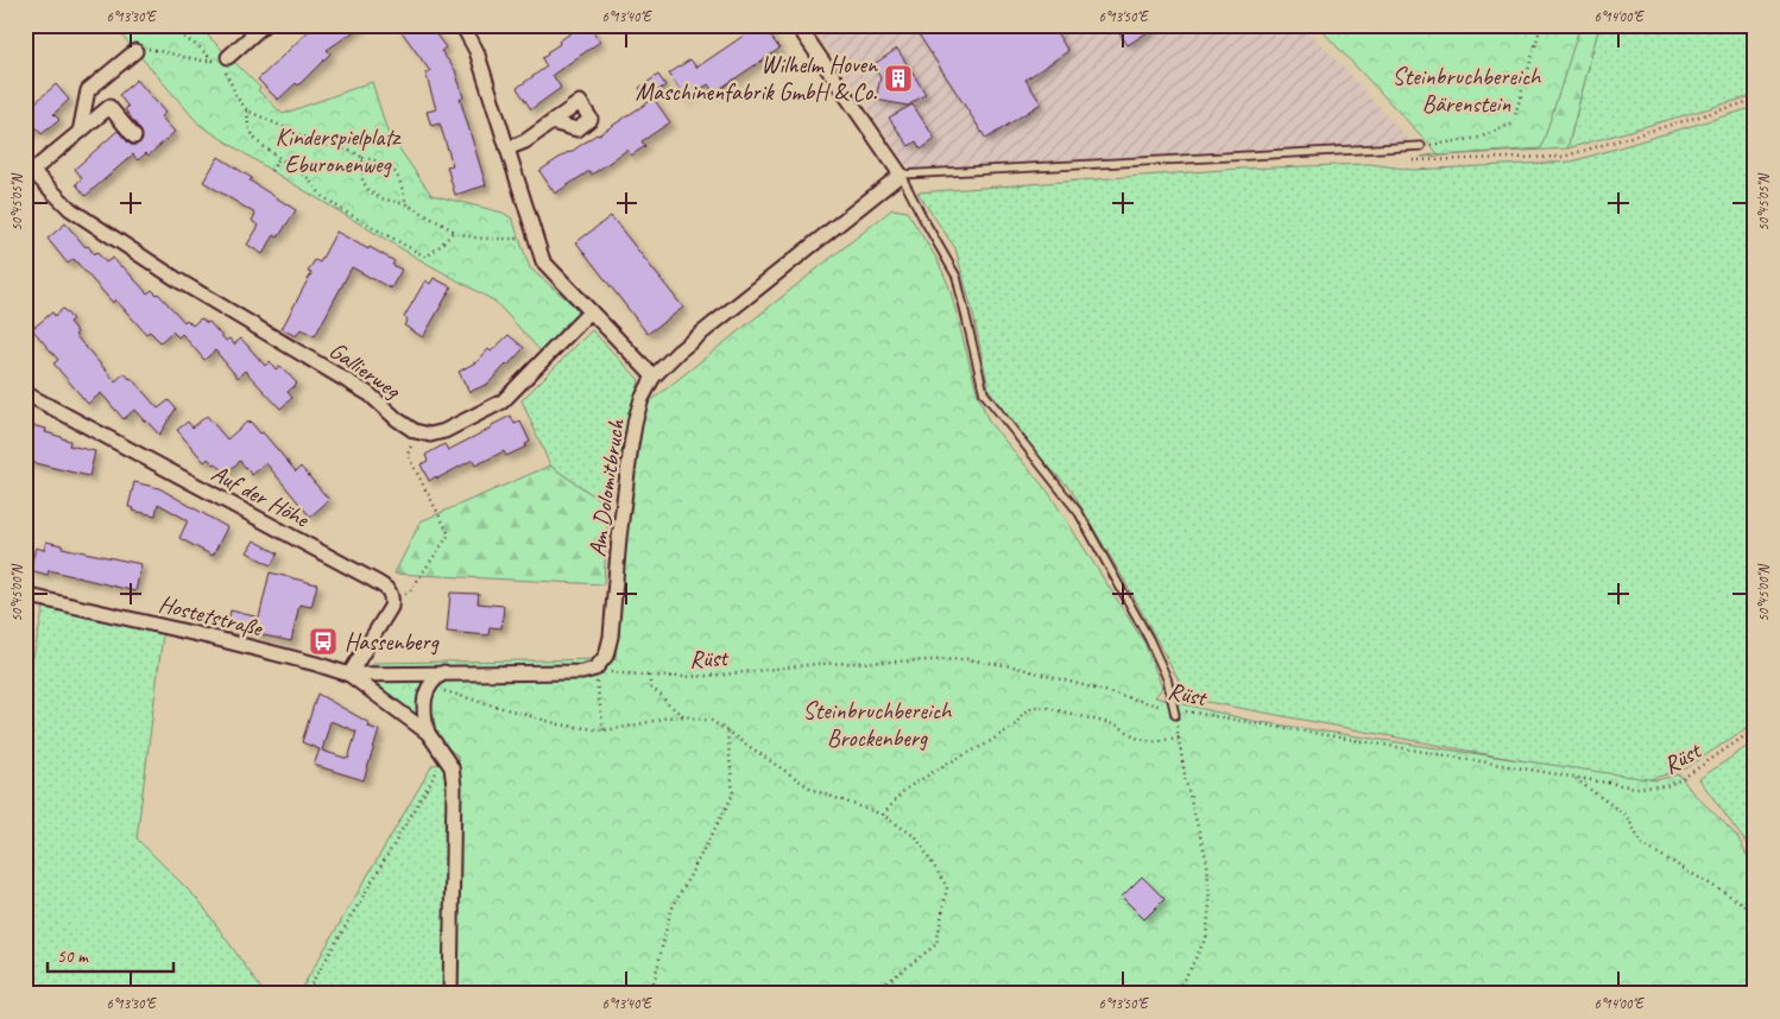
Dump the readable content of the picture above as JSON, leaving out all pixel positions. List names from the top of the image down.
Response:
{
  "streets": {
    "street": [
      "Gallierweg",
      "Am Dolomitbruch",
      "Auf der Höhe",
      "Hostetstraße"
    ],
    "path": ["Rüst"]
  },
  "crossings": [
    ["Am Dolomitbruch", "Hostetstraße"],
    ["Am Dolomitbruch", "Rüst"],
    ["Hostetstraße", "Rüst"]
  ],
  "parks": ["Steinbruchbereich Bärenstein", "Kinderspielplatz Eburonenweg", "Steinbruchbereich Brockenberg"],
  "places": {
    "building": ["Wilhelm Hoven Maschinenfabrik GmbH & Co."],
    "bus stop": ["Hassenberg"]
  },
  "scale_bar": "50 m",
  "coordinates": [
    "6°13'30\"E",
    "6°13'40\"E",
    "6°13'50\"E",
    "6°14'00\"E",
    "50°45'05\"N",
    "50°45'00\"N"
  ]
}
